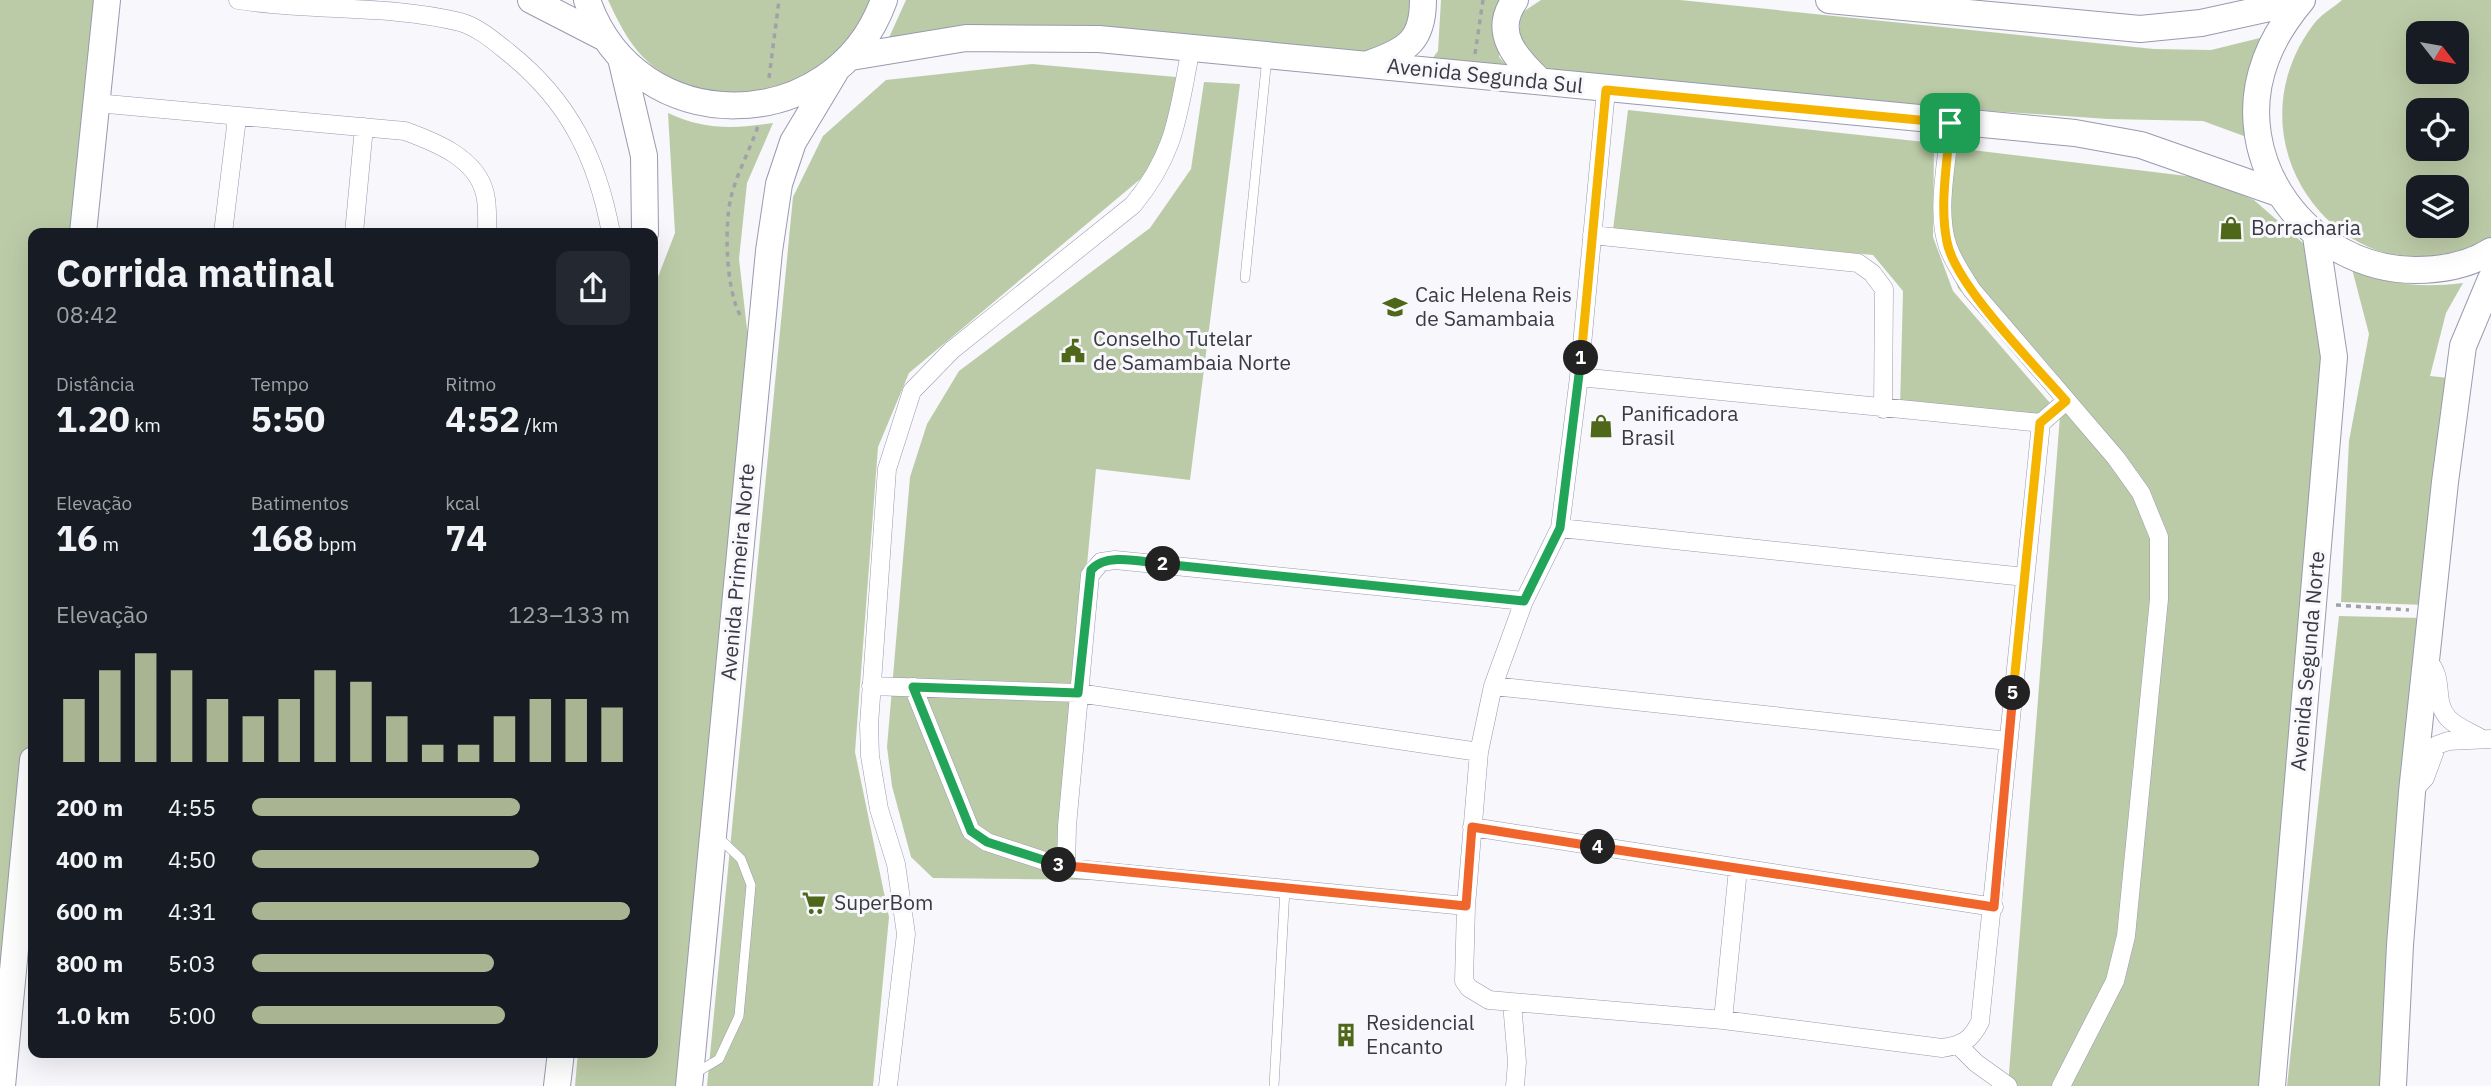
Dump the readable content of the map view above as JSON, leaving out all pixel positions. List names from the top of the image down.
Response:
{
  "streets": {
    "main road": ["Avenida Segunda Sul", "Avenida Primeira Norte", "Avenida Segunda Norte"]
  },
  "crossings": [
    ["Avenida Segunda Sul", "Avenida Primeira Norte"]
  ],
  "places": {
    "shop": ["Borracharia", "Panificadora Brasil"],
    "school or university": ["Caic Helena Reis de Samambaia"],
    "public building": ["Conselho Tutelar de Samambaia Norte"],
    "supermarket": ["SuperBom"],
    "building": ["Residencial Encanto"]
  },
  "north": "bottom right",
  "page": {
    "heading": ["Corrida matinal", "08:42"],
    "pins": [
      "1",
      "2",
      "5",
      "4",
      "3"
    ],
    "stats": [
      ["Distância", "1.20 km"],
      ["Tempo", "5:50"],
      ["Ritmo", "4:52 /km"],
      ["Elevação", "16 m"],
      ["Batimentos", "168 bpm"],
      ["kcal", "74"]
    ],
    "chart": ["Elevação", "123–133 m"],
    "list": [
      {
        "name": "200 m",
        "note": "4:55"
      },
      {
        "name": "400 m",
        "note": "4:50"
      },
      {
        "name": "600 m",
        "note": "4:31"
      },
      {
        "name": "800 m",
        "note": "5:03"
      },
      {
        "name": "1.0 km",
        "note": "5:00"
      }
    ]
  }
}
